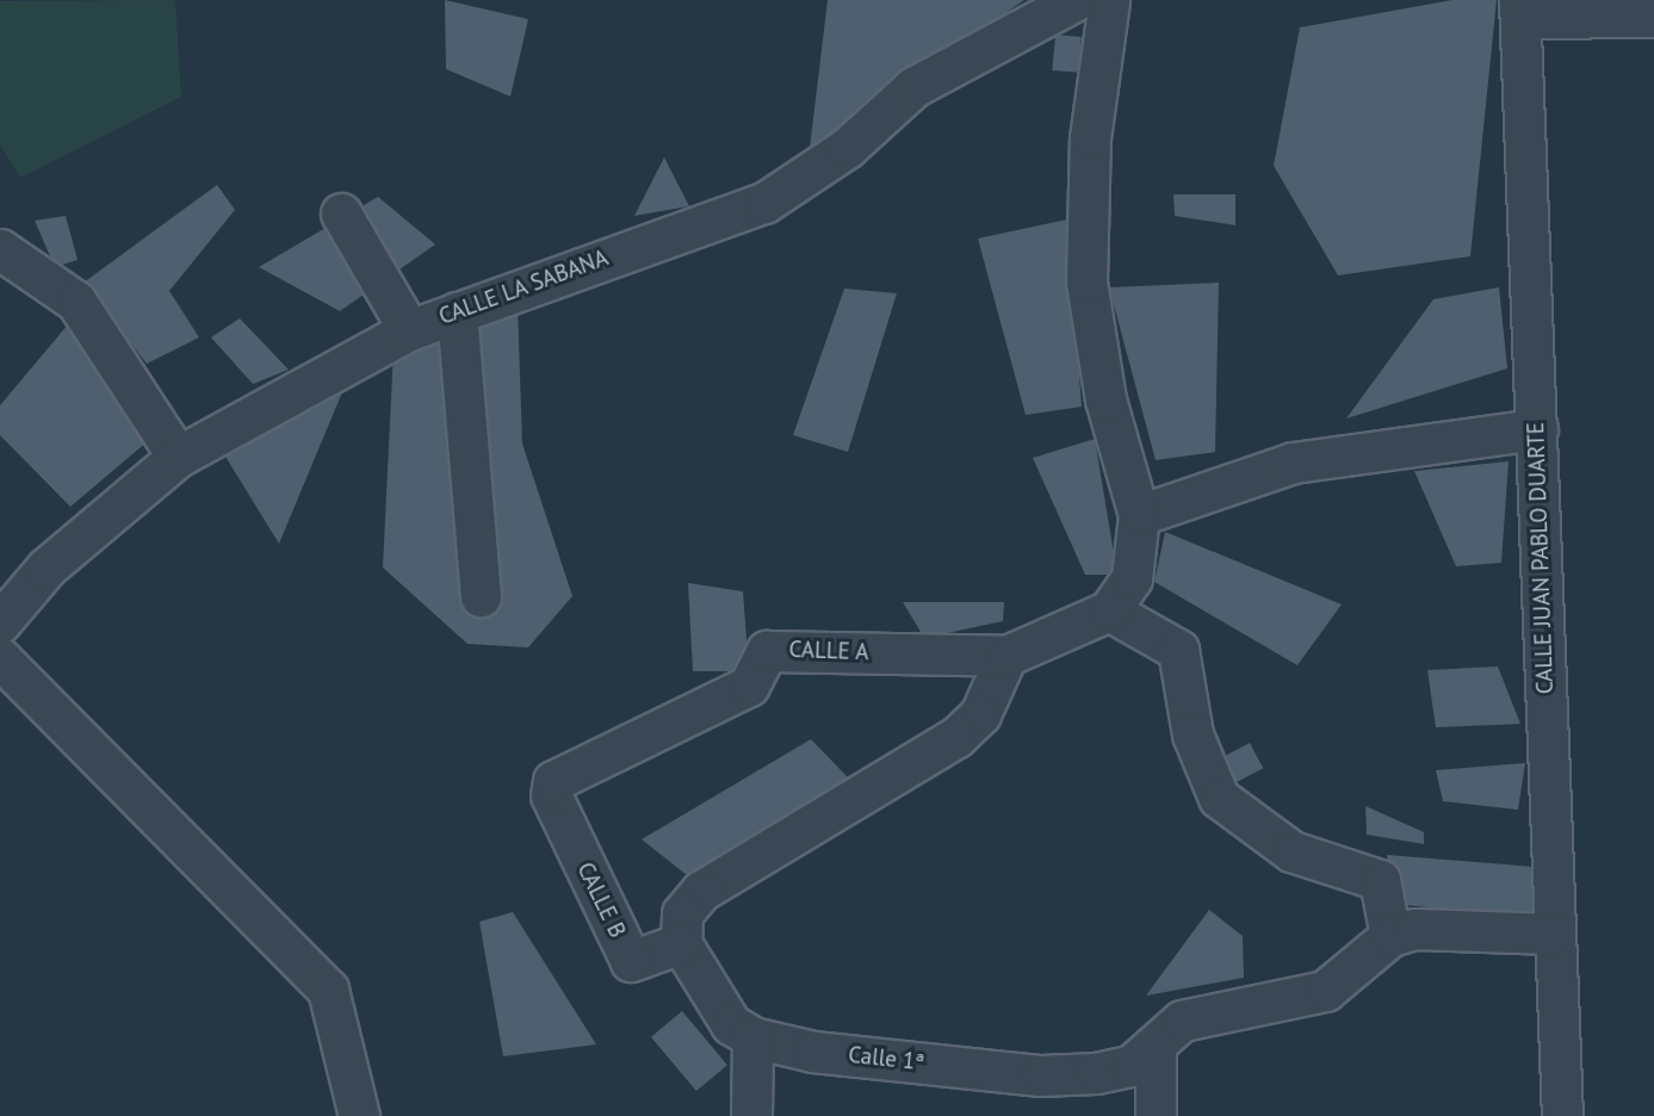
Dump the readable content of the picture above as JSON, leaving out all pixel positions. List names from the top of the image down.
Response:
{
  "streets": {
    "street": [
      "CALLE LA SABANA",
      "CALLE JUAN PABLO DUARTE",
      "CALLE A",
      "CALLE B",
      "Calle 1ª"
    ]
  },
  "crossings": [
    ["CALLE A", "CALLE B"]
  ]
}
